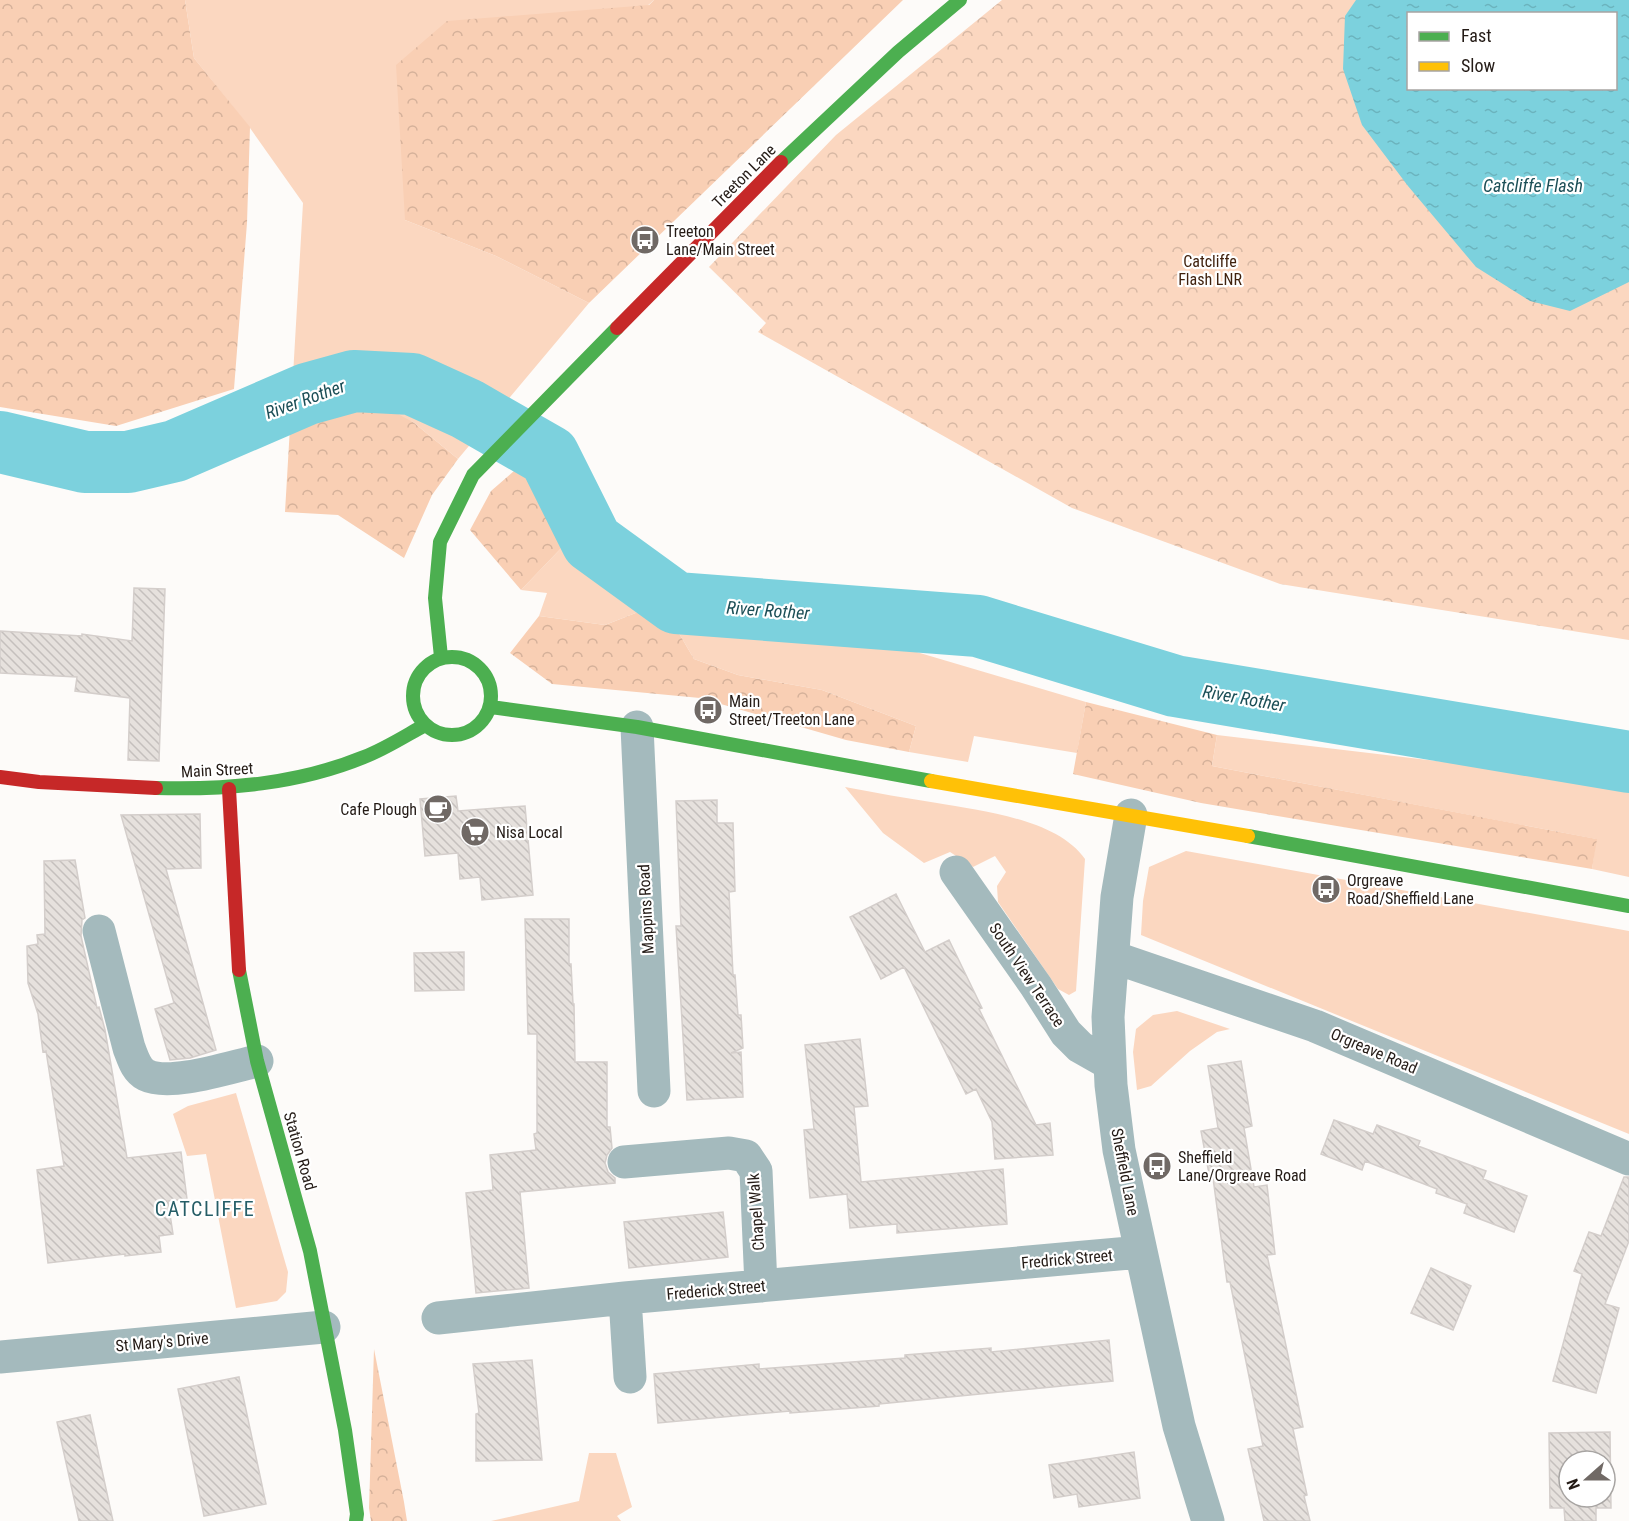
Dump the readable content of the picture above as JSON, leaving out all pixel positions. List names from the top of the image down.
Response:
{
  "streets": {
    "main road": ["Treeton Lane", "Main Street", "Station Road"],
    "street": [
      "Mappins Road",
      "South View Terrace",
      "Orgreave Road",
      "Sheffield Lane",
      "Chapel Walk",
      "Fredrick Street",
      "Frederick Street",
      "St Mary's Drive"
    ]
  },
  "crossings": [
    ["Treeton Lane", "Main Street"],
    ["Main Street", "Station Road"],
    ["South View Terrace", "Sheffield Lane"],
    ["Orgreave Road", "Sheffield Lane"],
    ["Station Road", "St Mary's Drive"],
    ["Sheffield Lane", "Fredrick Street"],
    ["Chapel Walk", "Frederick Street"],
    ["Fredrick Street", "Frederick Street"]
  ],
  "districts": ["CATCLIFFE"],
  "water": ["Catcliffe Flash", "River Rother"],
  "parks": ["Catcliffe Flash LNR"],
  "places": {
    "bus stop": [
      "Treeton Lane/Main Street",
      "Main Street/Treeton Lane",
      "Orgreave Road/Sheffield Lane",
      "Sheffield Lane/Orgreave Road"
    ],
    "cafe": ["Cafe Plough"],
    "supermarket": ["Nisa Local"]
  },
  "legend": ["Fast", "Slow"],
  "north": "left"
}
